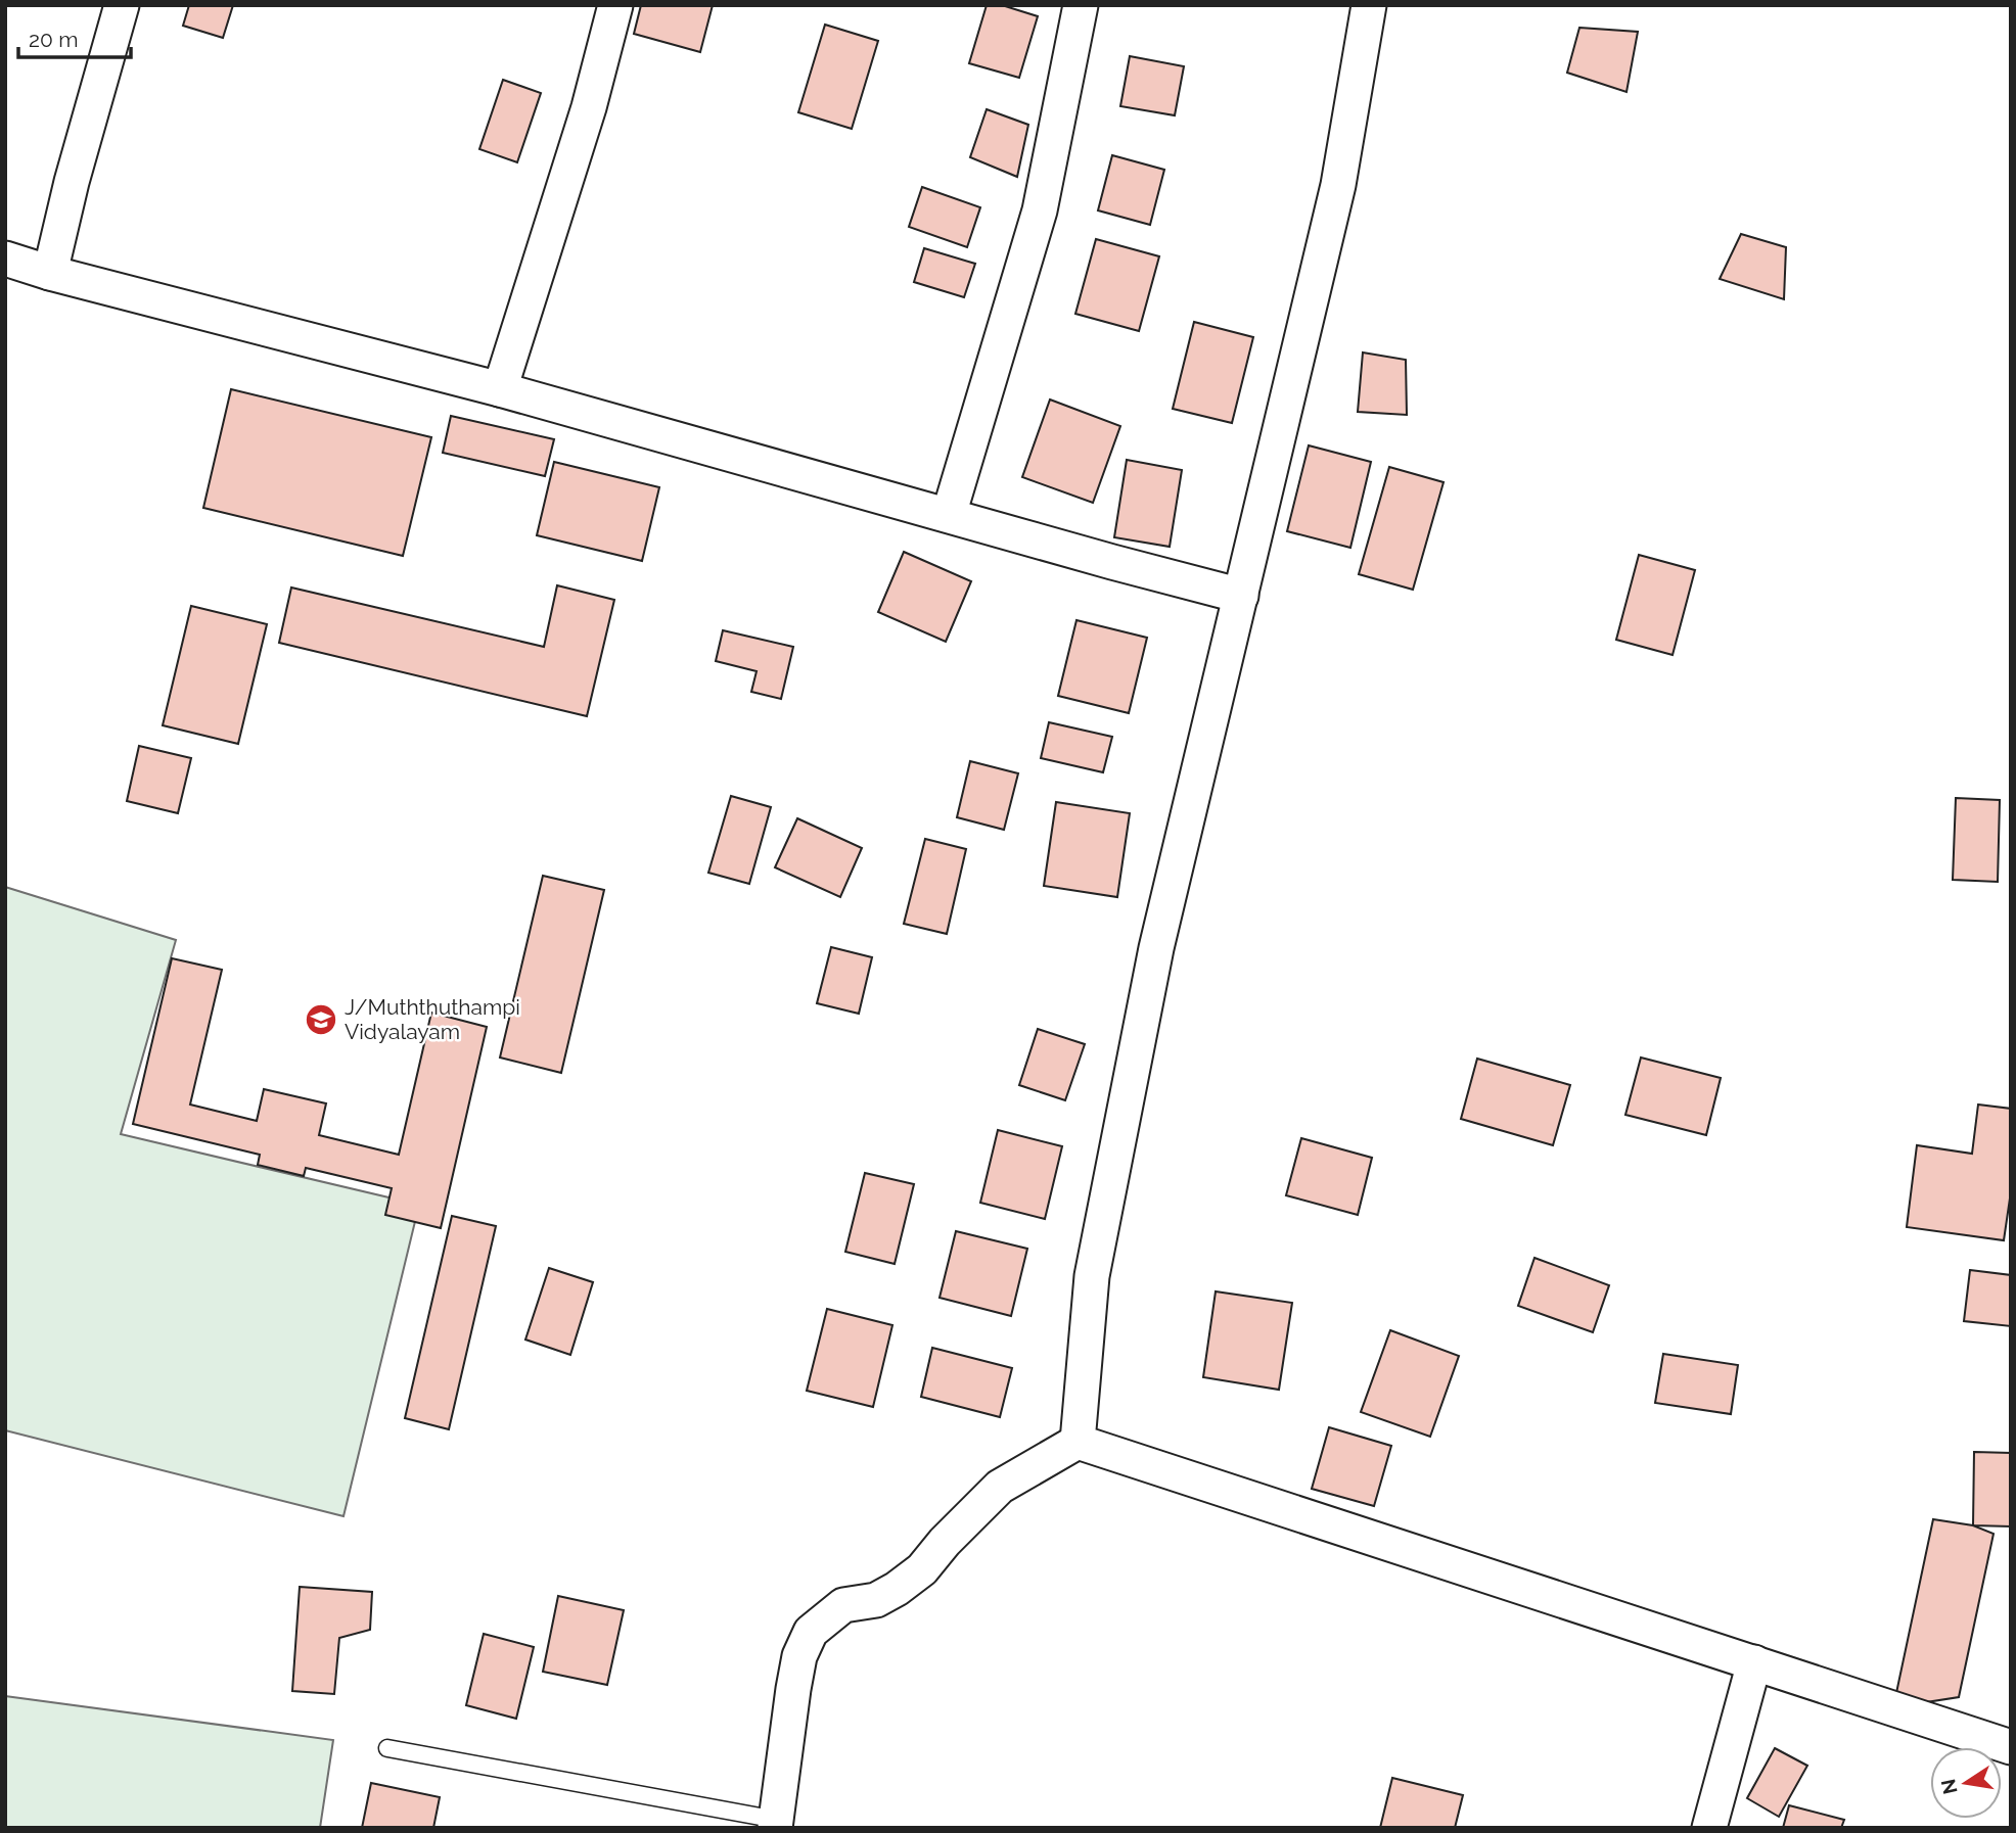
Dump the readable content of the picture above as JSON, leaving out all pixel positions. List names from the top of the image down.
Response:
{
  "places": {
    "school or university": ["J/Muththuthampi Vidyalayam"]
  },
  "scale_bar": "20 m",
  "north": "left"
}
